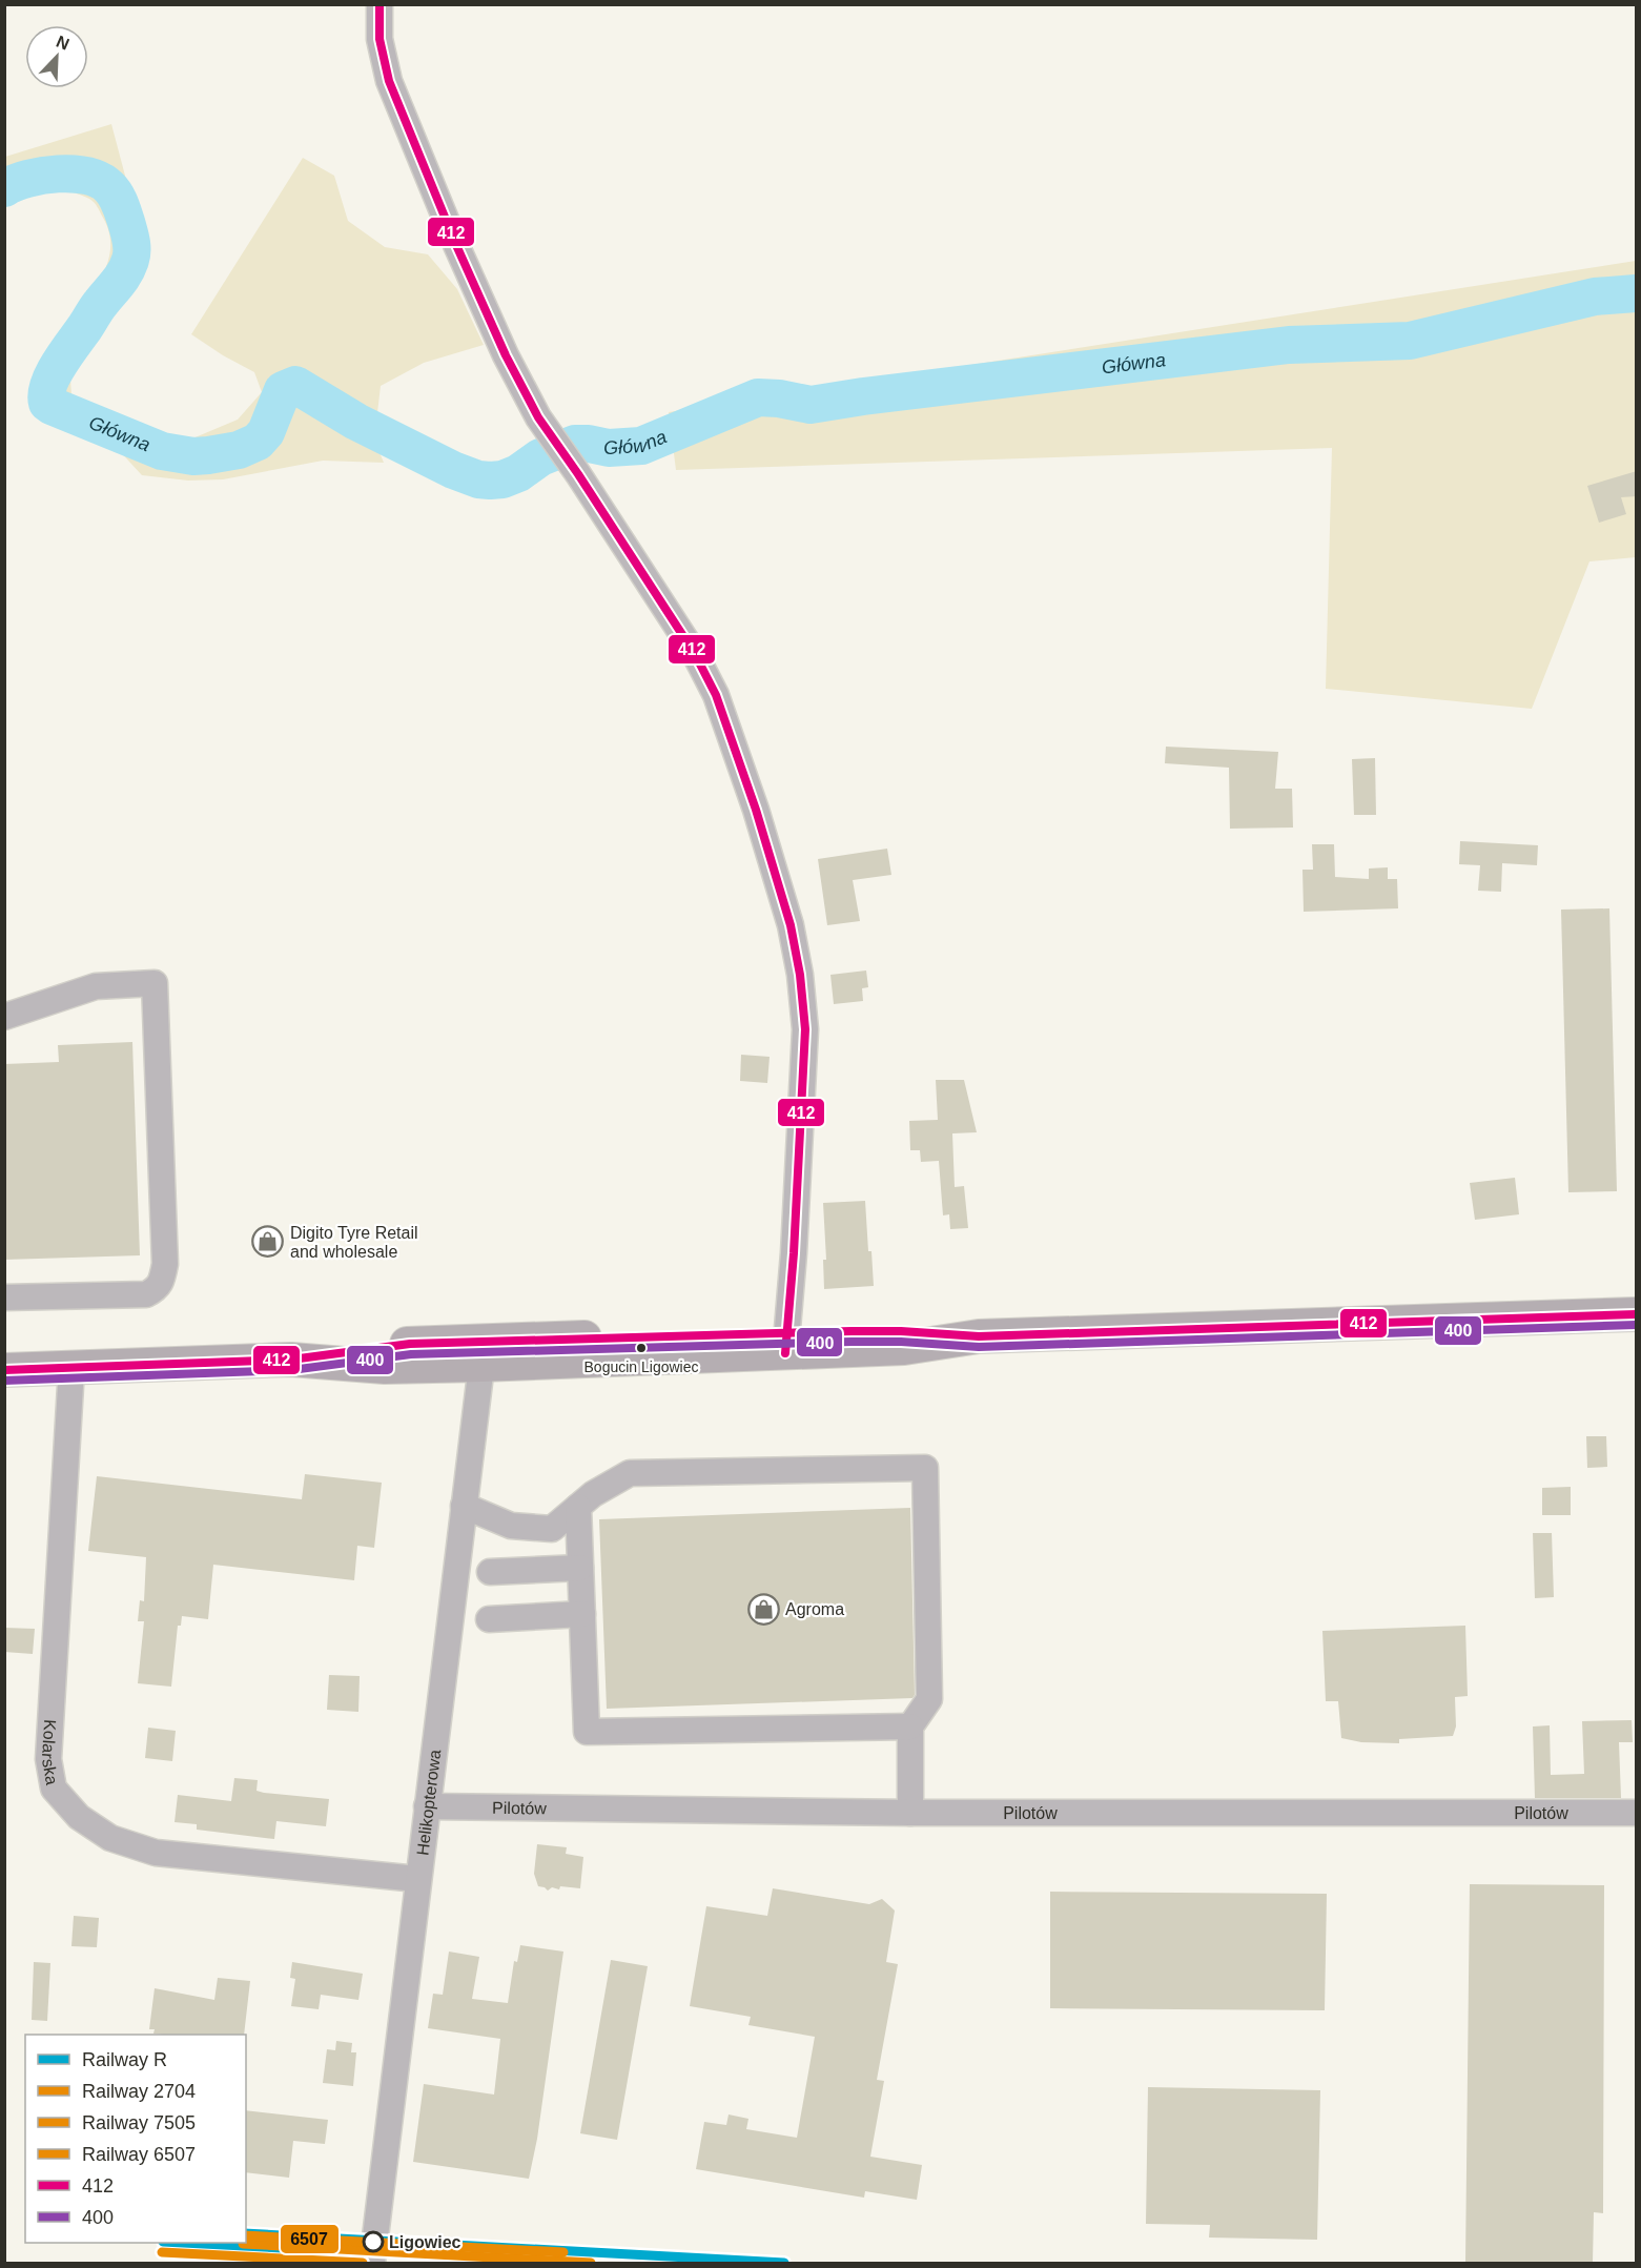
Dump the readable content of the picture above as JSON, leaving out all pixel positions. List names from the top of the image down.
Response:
{
  "streets": {
    "street": ["Kolarska", "Helikopterowa", "Pilotów"]
  },
  "crossings": [
    ["Kolarska", "Helikopterowa"],
    ["Helikopterowa", "Pilotów"]
  ],
  "water": ["Główna"],
  "places": {
    "shop": ["Digito Tyre Retail and wholesale", "Agroma"],
    "other": ["Bogucin Ligowiec", "Ligowiec"]
  },
  "lines": [
    "transit line 412",
    "transit line 400",
    "rail line R",
    "rail line 6507",
    "rail line 2704",
    "rail line 7505"
  ],
  "legend": [
    "Railway R",
    "Railway 2704",
    "Railway 7505",
    "Railway 6507",
    "412",
    "400"
  ],
  "north": "top right"
}
